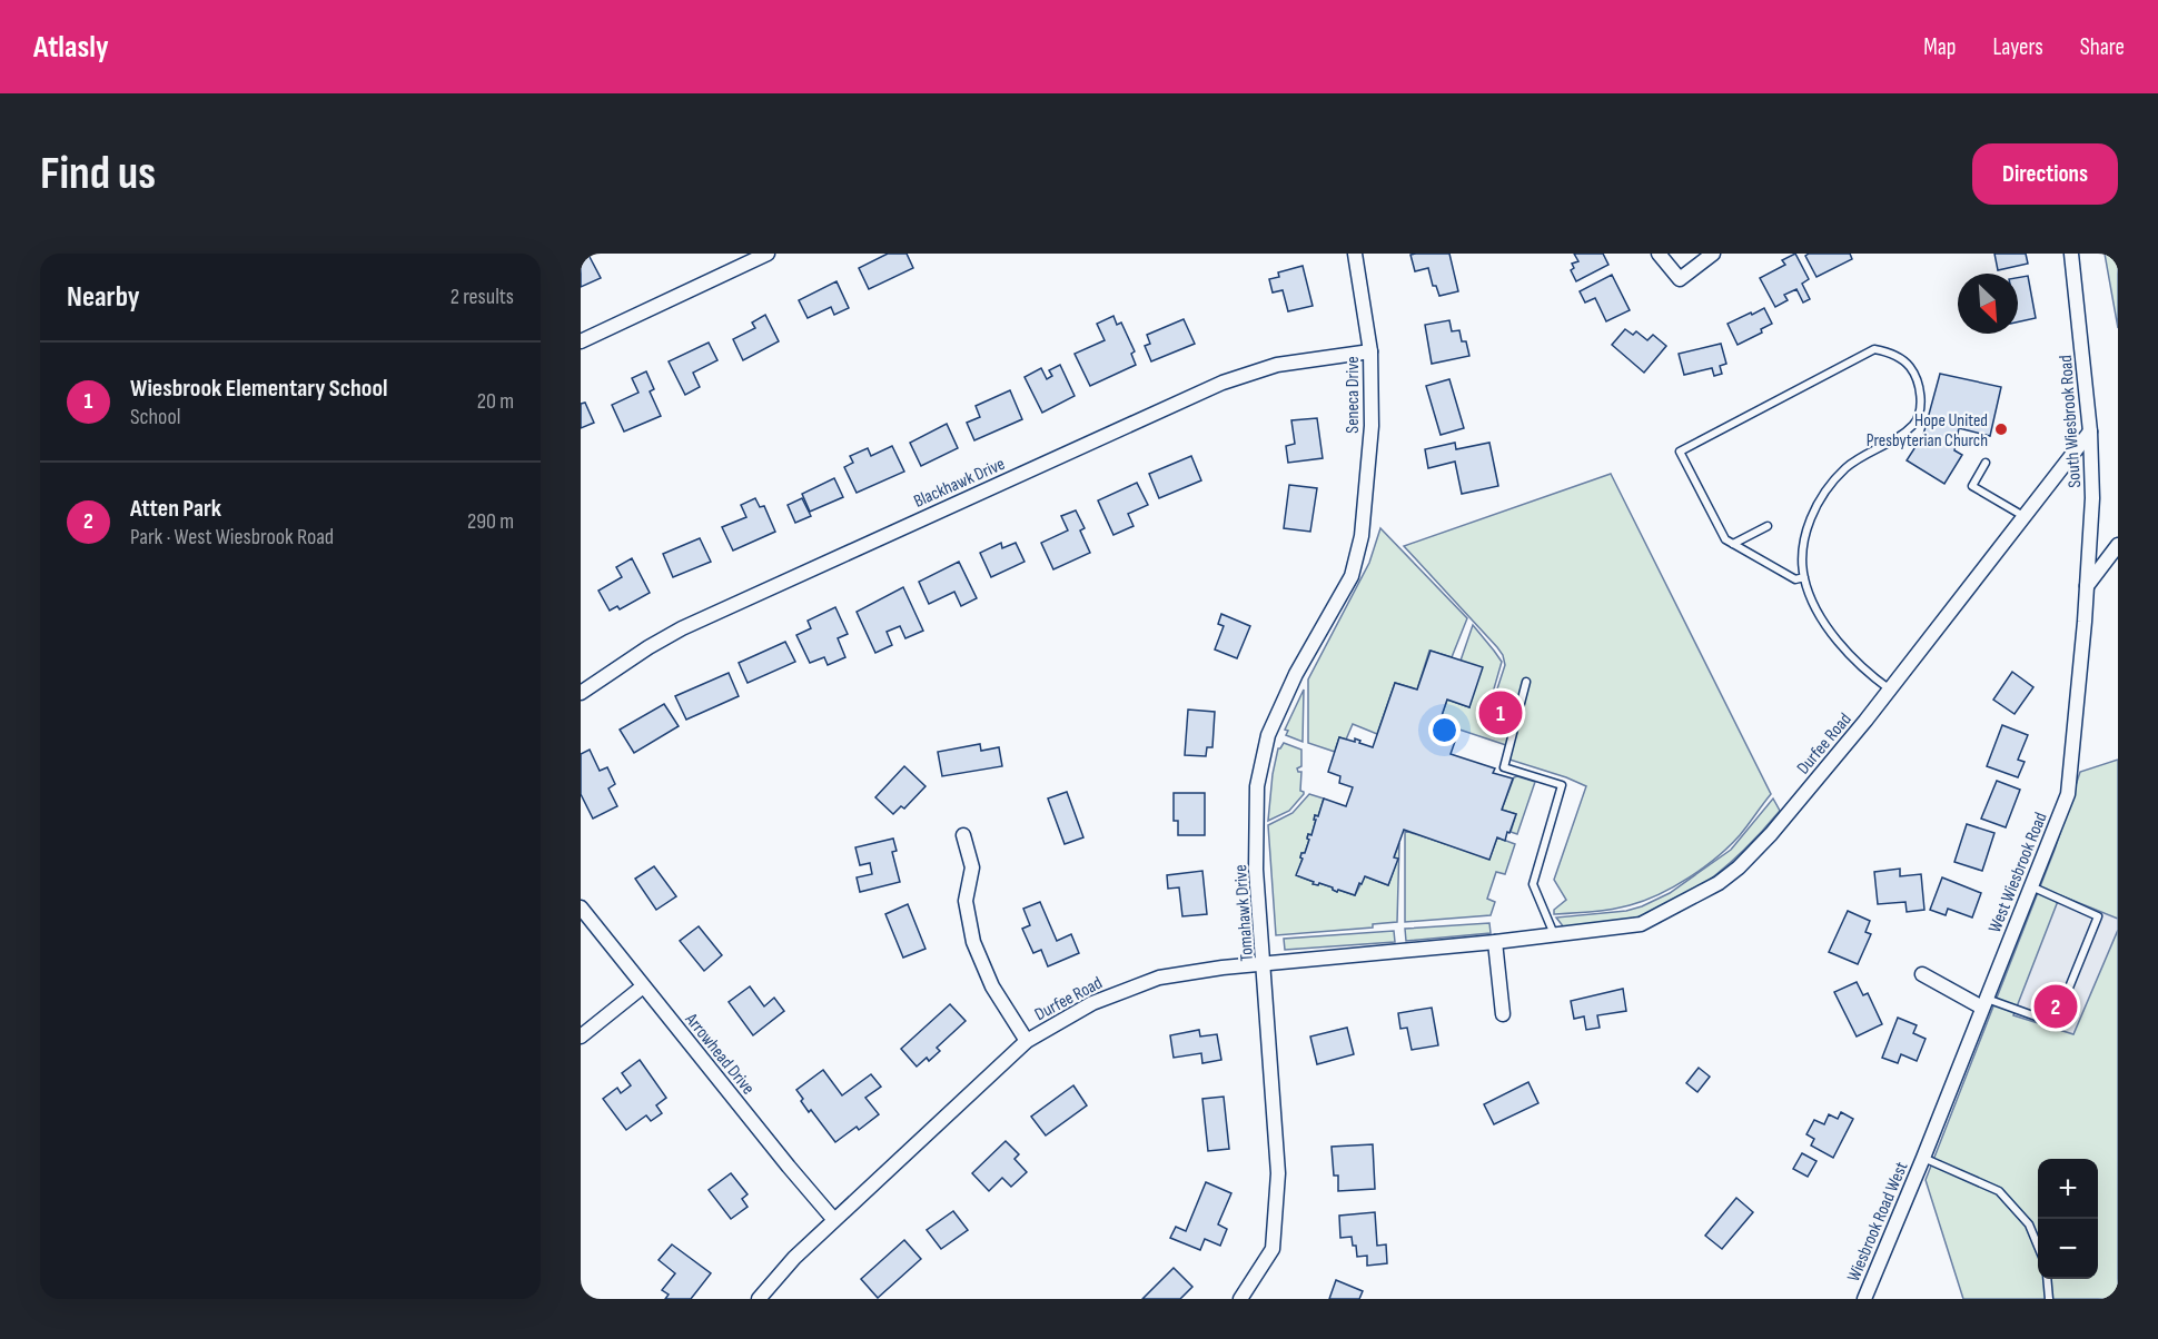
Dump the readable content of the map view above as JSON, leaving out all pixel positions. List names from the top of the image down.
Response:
{
  "streets": {
    "street": [
      "Seneca Drive",
      "South Wiesbrook Road",
      "Blackhawk Drive",
      "Durfee Road",
      "West Wiesbrook Road",
      "Tomahawk Drive",
      "Arrowhead Drive",
      "Wiesbrook Road West"
    ]
  },
  "crossings": [
    ["Seneca Drive", "Blackhawk Drive"],
    ["Seneca Drive", "Tomahawk Drive"],
    ["South Wiesbrook Road", "Durfee Road"],
    ["South Wiesbrook Road", "West Wiesbrook Road"],
    ["Durfee Road", "Tomahawk Drive"],
    ["Durfee Road", "Arrowhead Drive"],
    ["West Wiesbrook Road", "Wiesbrook Road West"]
  ],
  "places": ["Hope United Presbyterian Church"],
  "north": "bottom right",
  "page": {
    "header": "Atlasly",
    "nav": ["Map", "Layers", "Share"],
    "buttons": "Directions",
    "title": "Find us",
    "heading": ["Nearby", "2 results"],
    "list": [
      {
        "mark": "1",
        "name": "Wiesbrook Elementary School",
        "note": "School",
        "value": "20 m"
      },
      {
        "mark": "2",
        "name": "Atten Park",
        "note": "Park · West Wiesbrook Road",
        "value": "290 m"
      }
    ],
    "pins": ["1", "2"],
    "map_buttons": ["+", "−"]
  }
}
